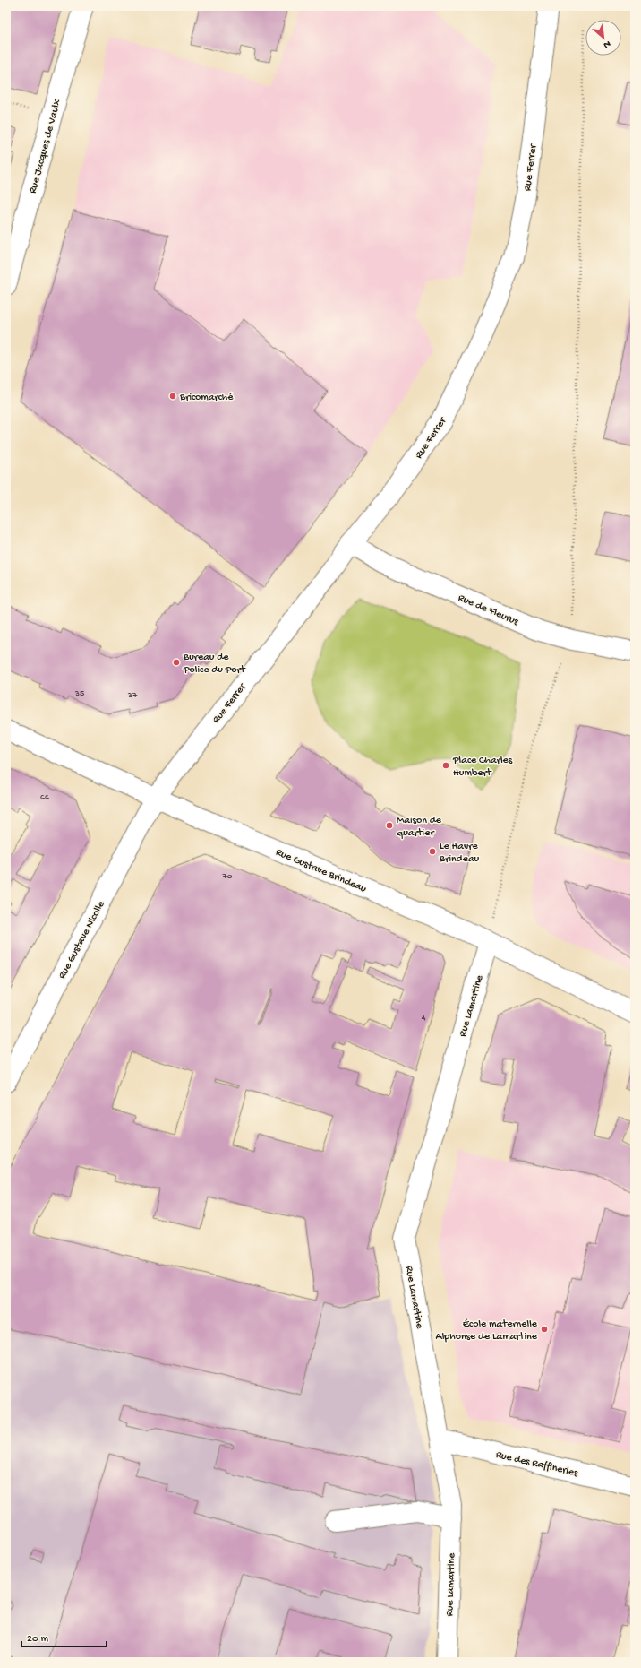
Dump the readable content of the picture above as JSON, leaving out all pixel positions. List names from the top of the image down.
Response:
{
  "streets": {
    "street": [
      "Rue Jacques de Vaulx",
      "Rue Ferrer",
      "Rue de Fleurus",
      "Rue Gustave Brindeau",
      "Rue Gustave Nicolle",
      "Rue Lamartine",
      "Rue des Raffineries"
    ]
  },
  "crossings": [
    ["Rue Ferrer", "Rue de Fleurus"],
    ["Rue Ferrer", "Rue Gustave Brindeau"],
    ["Rue Ferrer", "Rue Gustave Nicolle"],
    ["Rue Gustave Brindeau", "Rue Gustave Nicolle"],
    ["Rue Gustave Brindeau", "Rue Lamartine"],
    ["Rue Lamartine", "Rue des Raffineries"]
  ],
  "places": [
    "Bricomarché",
    "Bureau de Police du Port",
    "Place Charles Humbert",
    "Maison de quartier",
    "Le Havre Brindeau",
    "École maternelle Alphonse de Lamartine"
  ],
  "house_numbers": [
    "35",
    "37",
    "66",
    "70",
    "4"
  ],
  "scale_bar": "20 m",
  "north": "bottom right"
}
